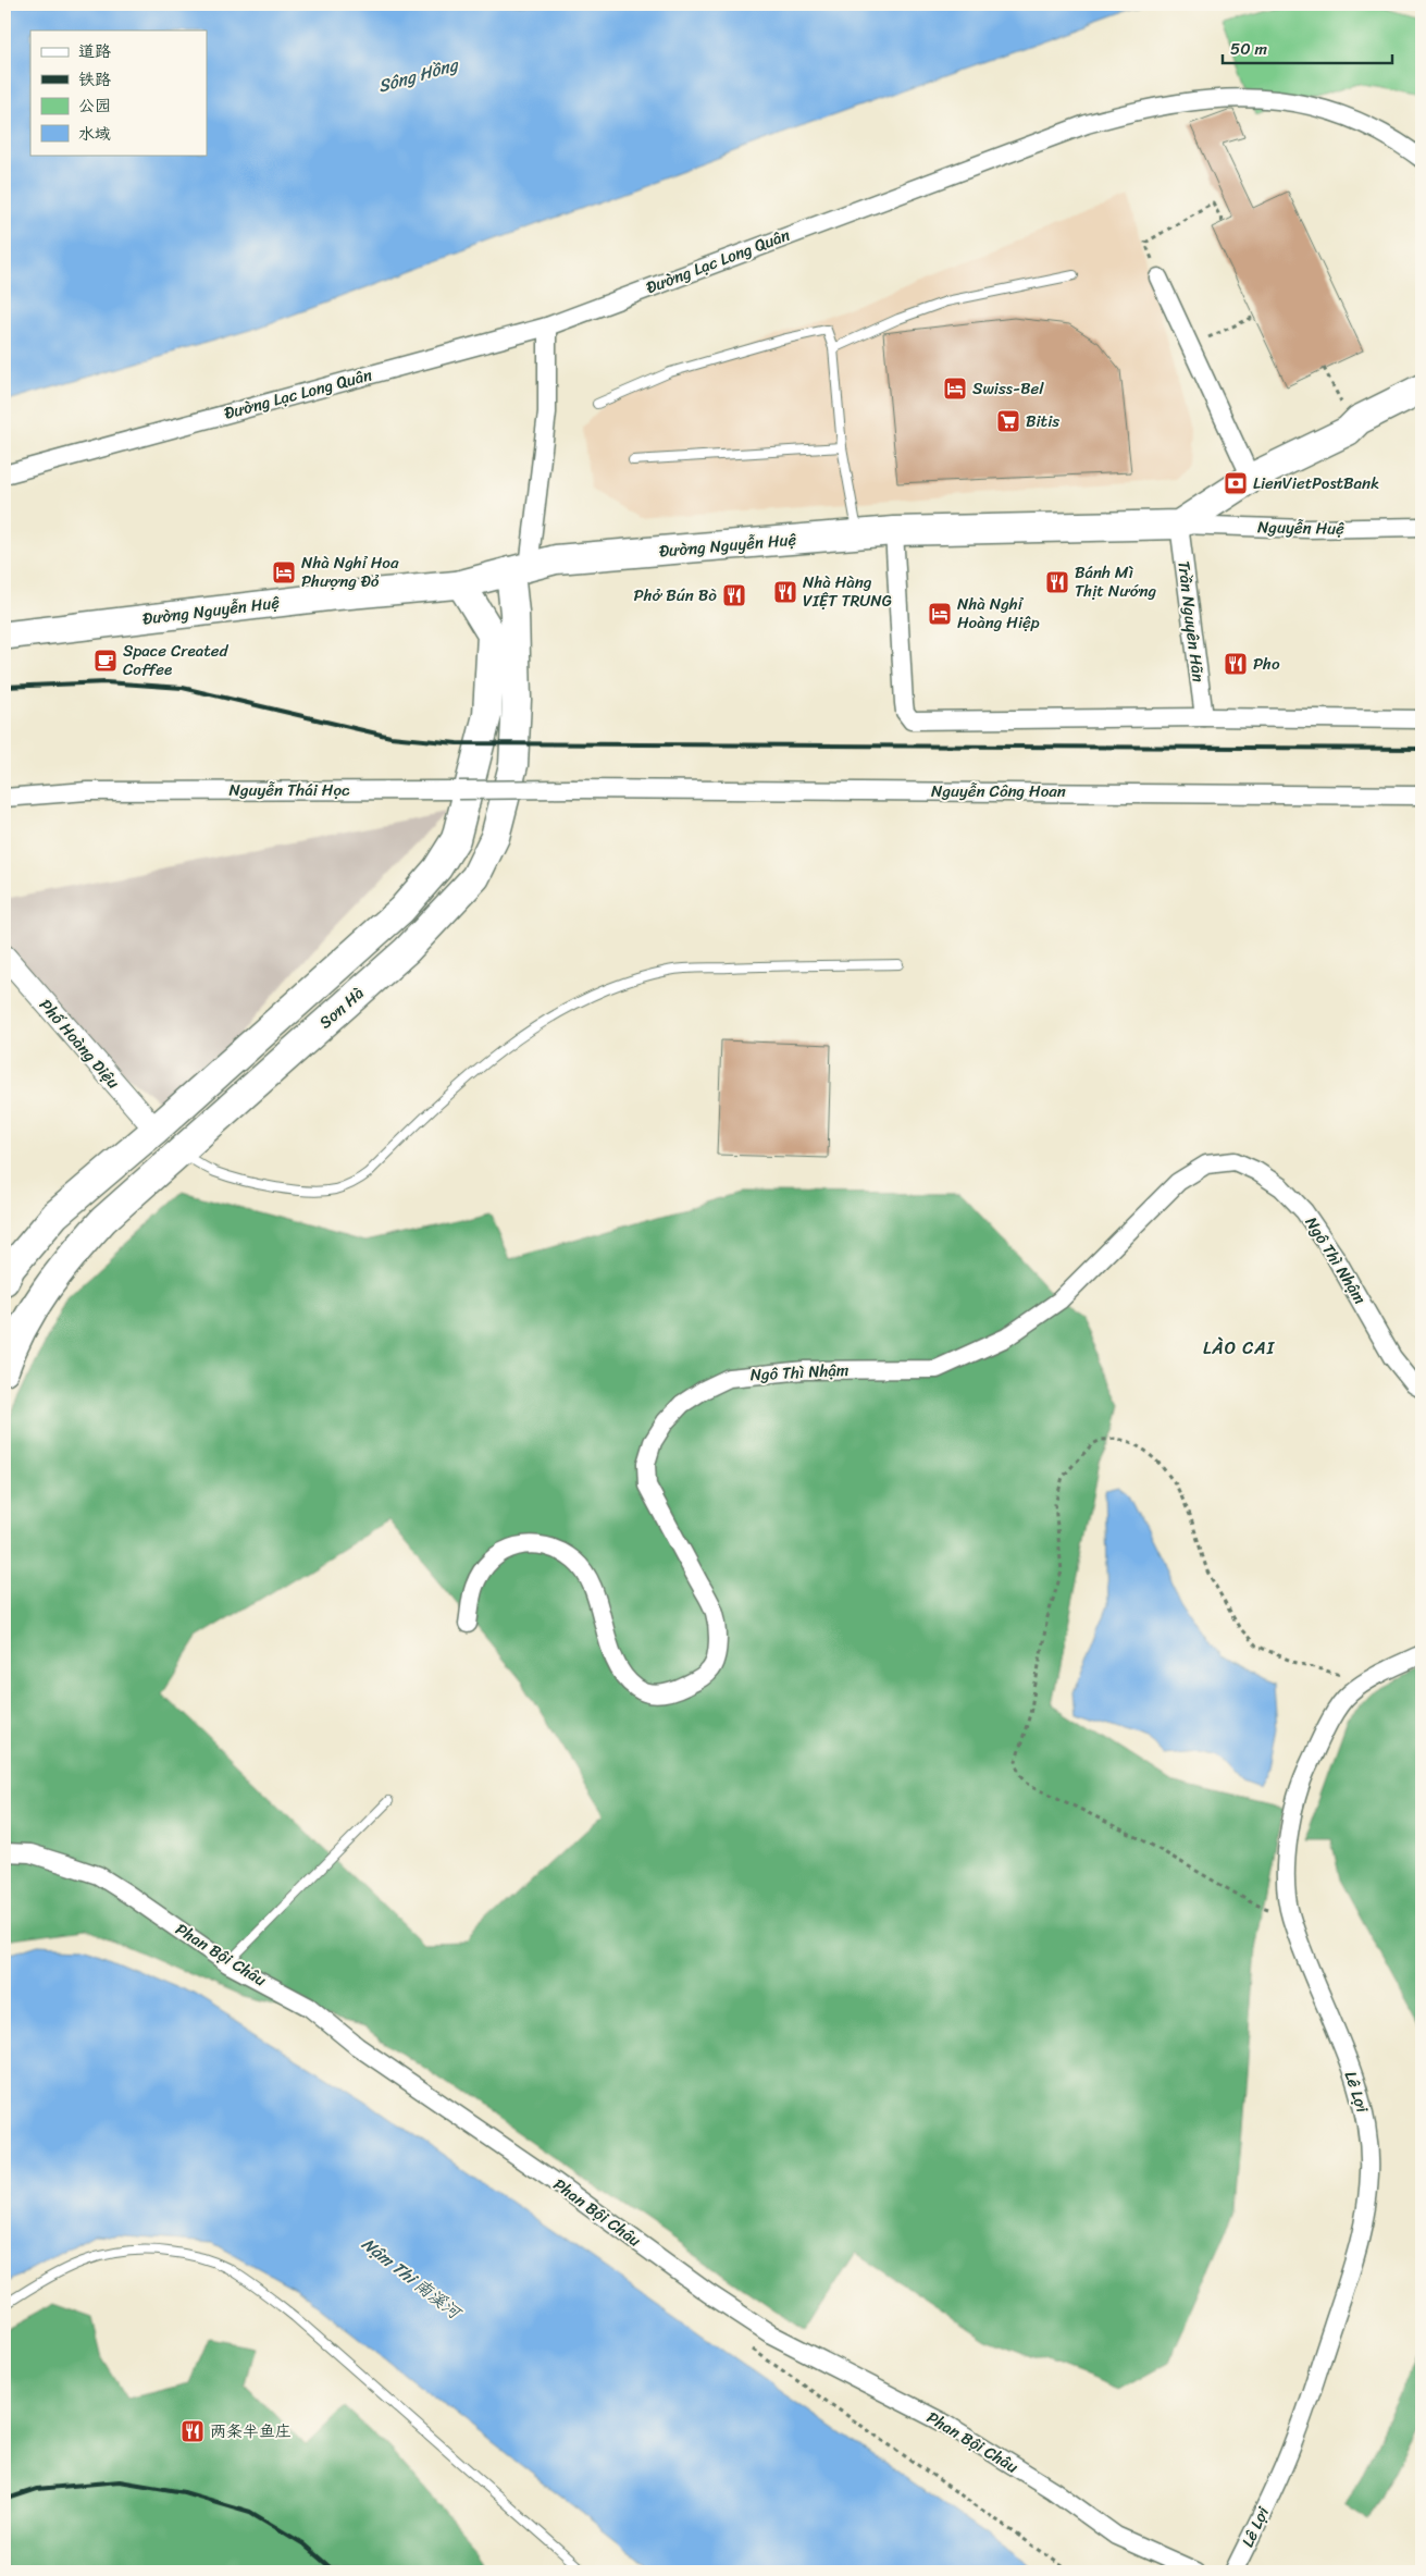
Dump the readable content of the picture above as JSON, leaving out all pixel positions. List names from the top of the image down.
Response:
{
  "streets": {
    "highway": ["Đường Nguyễn Huệ", "Sơn Hà"],
    "street": [
      "Đường Lạc Long Quân",
      "Nguyễn Huệ",
      "Trần Nguyên Hãn",
      "Nguyễn Thái Học",
      "Nguyễn Công Hoan",
      "Phố Hoàng Diệu",
      "Ngô Thì Nhậm",
      "Phan Bội Châu",
      "Lê Lợi"
    ]
  },
  "crossings": [
    ["Nguyễn Huệ", "Đường Nguyễn Huệ"],
    ["Nguyễn Huệ", "Trần Nguyên Hãn"],
    ["Đường Nguyễn Huệ", "Trần Nguyên Hãn"],
    ["Đường Nguyễn Huệ", "Sơn Hà"],
    ["Nguyễn Thái Học", "Nguyễn Công Hoan"],
    ["Sơn Hà", "Phố Hoàng Diệu"]
  ],
  "districts": ["LÀO CAI"],
  "water": ["Sông Hồng", "Nậm Thi 南溪河"],
  "places": {
    "hotel": ["Swiss-Bel", "Nhà Nghỉ Hoa Phượng Đỏ", "Nhà Nghỉ Hoàng Hiệp"],
    "supermarket": ["Bitis"],
    "bank": ["LienVietPostBank"],
    "restaurant": [
      "Bánh Mì Thịt Nướng",
      "Nhà Hàng VIỆT TRUNG",
      "Phở Bún Bò",
      "Pho",
      "两条半鱼庄"
    ],
    "cafe": ["Space Created Coffee"]
  },
  "legend": [
    "道路",
    "铁路",
    "公园",
    "水域"
  ],
  "scale_bar": "50 m"
}
